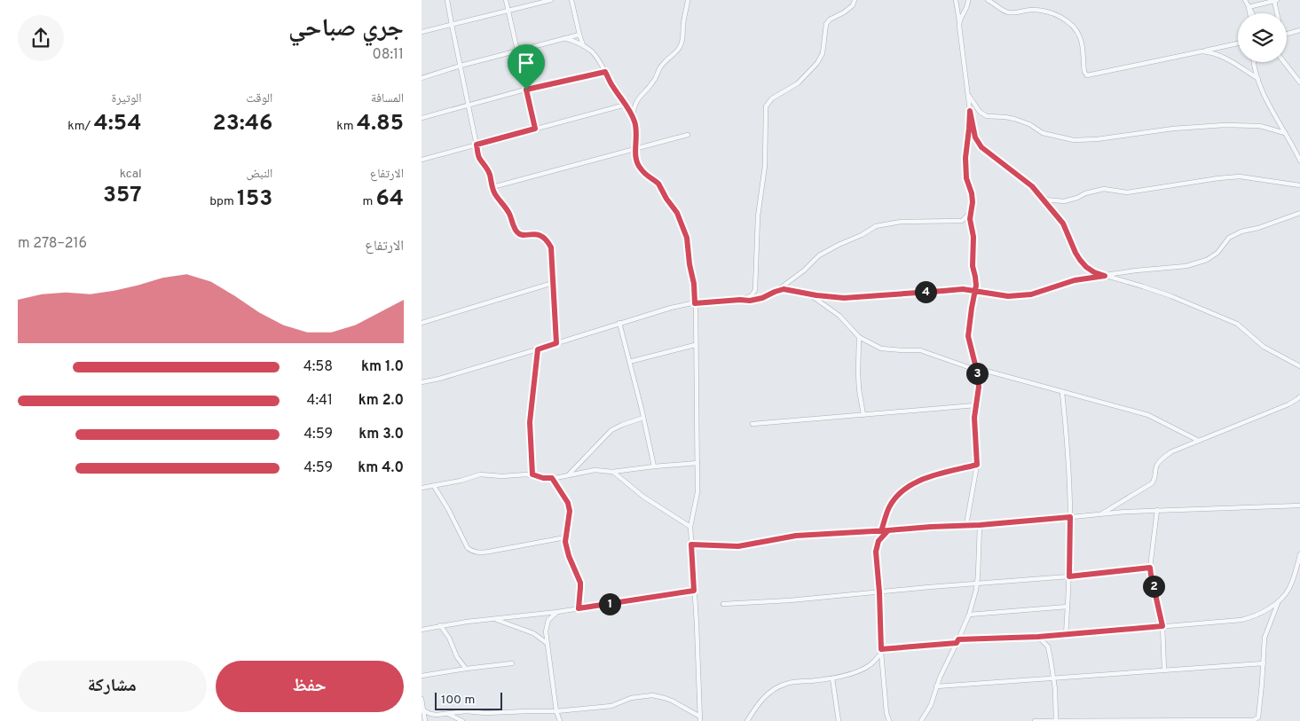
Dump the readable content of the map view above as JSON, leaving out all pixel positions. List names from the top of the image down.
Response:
{
  "scale_bar": "100 m",
  "page": {
    "heading": ["جري صباحي", "08:11"],
    "stats": [
      ["المسافة", "4.85 km"],
      ["الوقت", "23:46"],
      ["الوتيرة", "4:54 /km"],
      ["الارتفاع", "64 m"],
      ["النبض", "153 bpm"],
      ["kcal", "357"]
    ],
    "chart": ["الارتفاع", "216–278 m"],
    "pins": [
      "4",
      "3",
      "2",
      "1"
    ],
    "list": [
      {
        "name": "1.0 km",
        "note": "4:58"
      },
      {
        "name": "2.0 km",
        "note": "4:41"
      },
      {
        "name": "3.0 km",
        "note": "4:59"
      },
      {
        "name": "4.0 km",
        "note": "4:59"
      }
    ],
    "buttons": ["حفظ", "مشاركة"],
    "scale": "100 m"
  }
}
